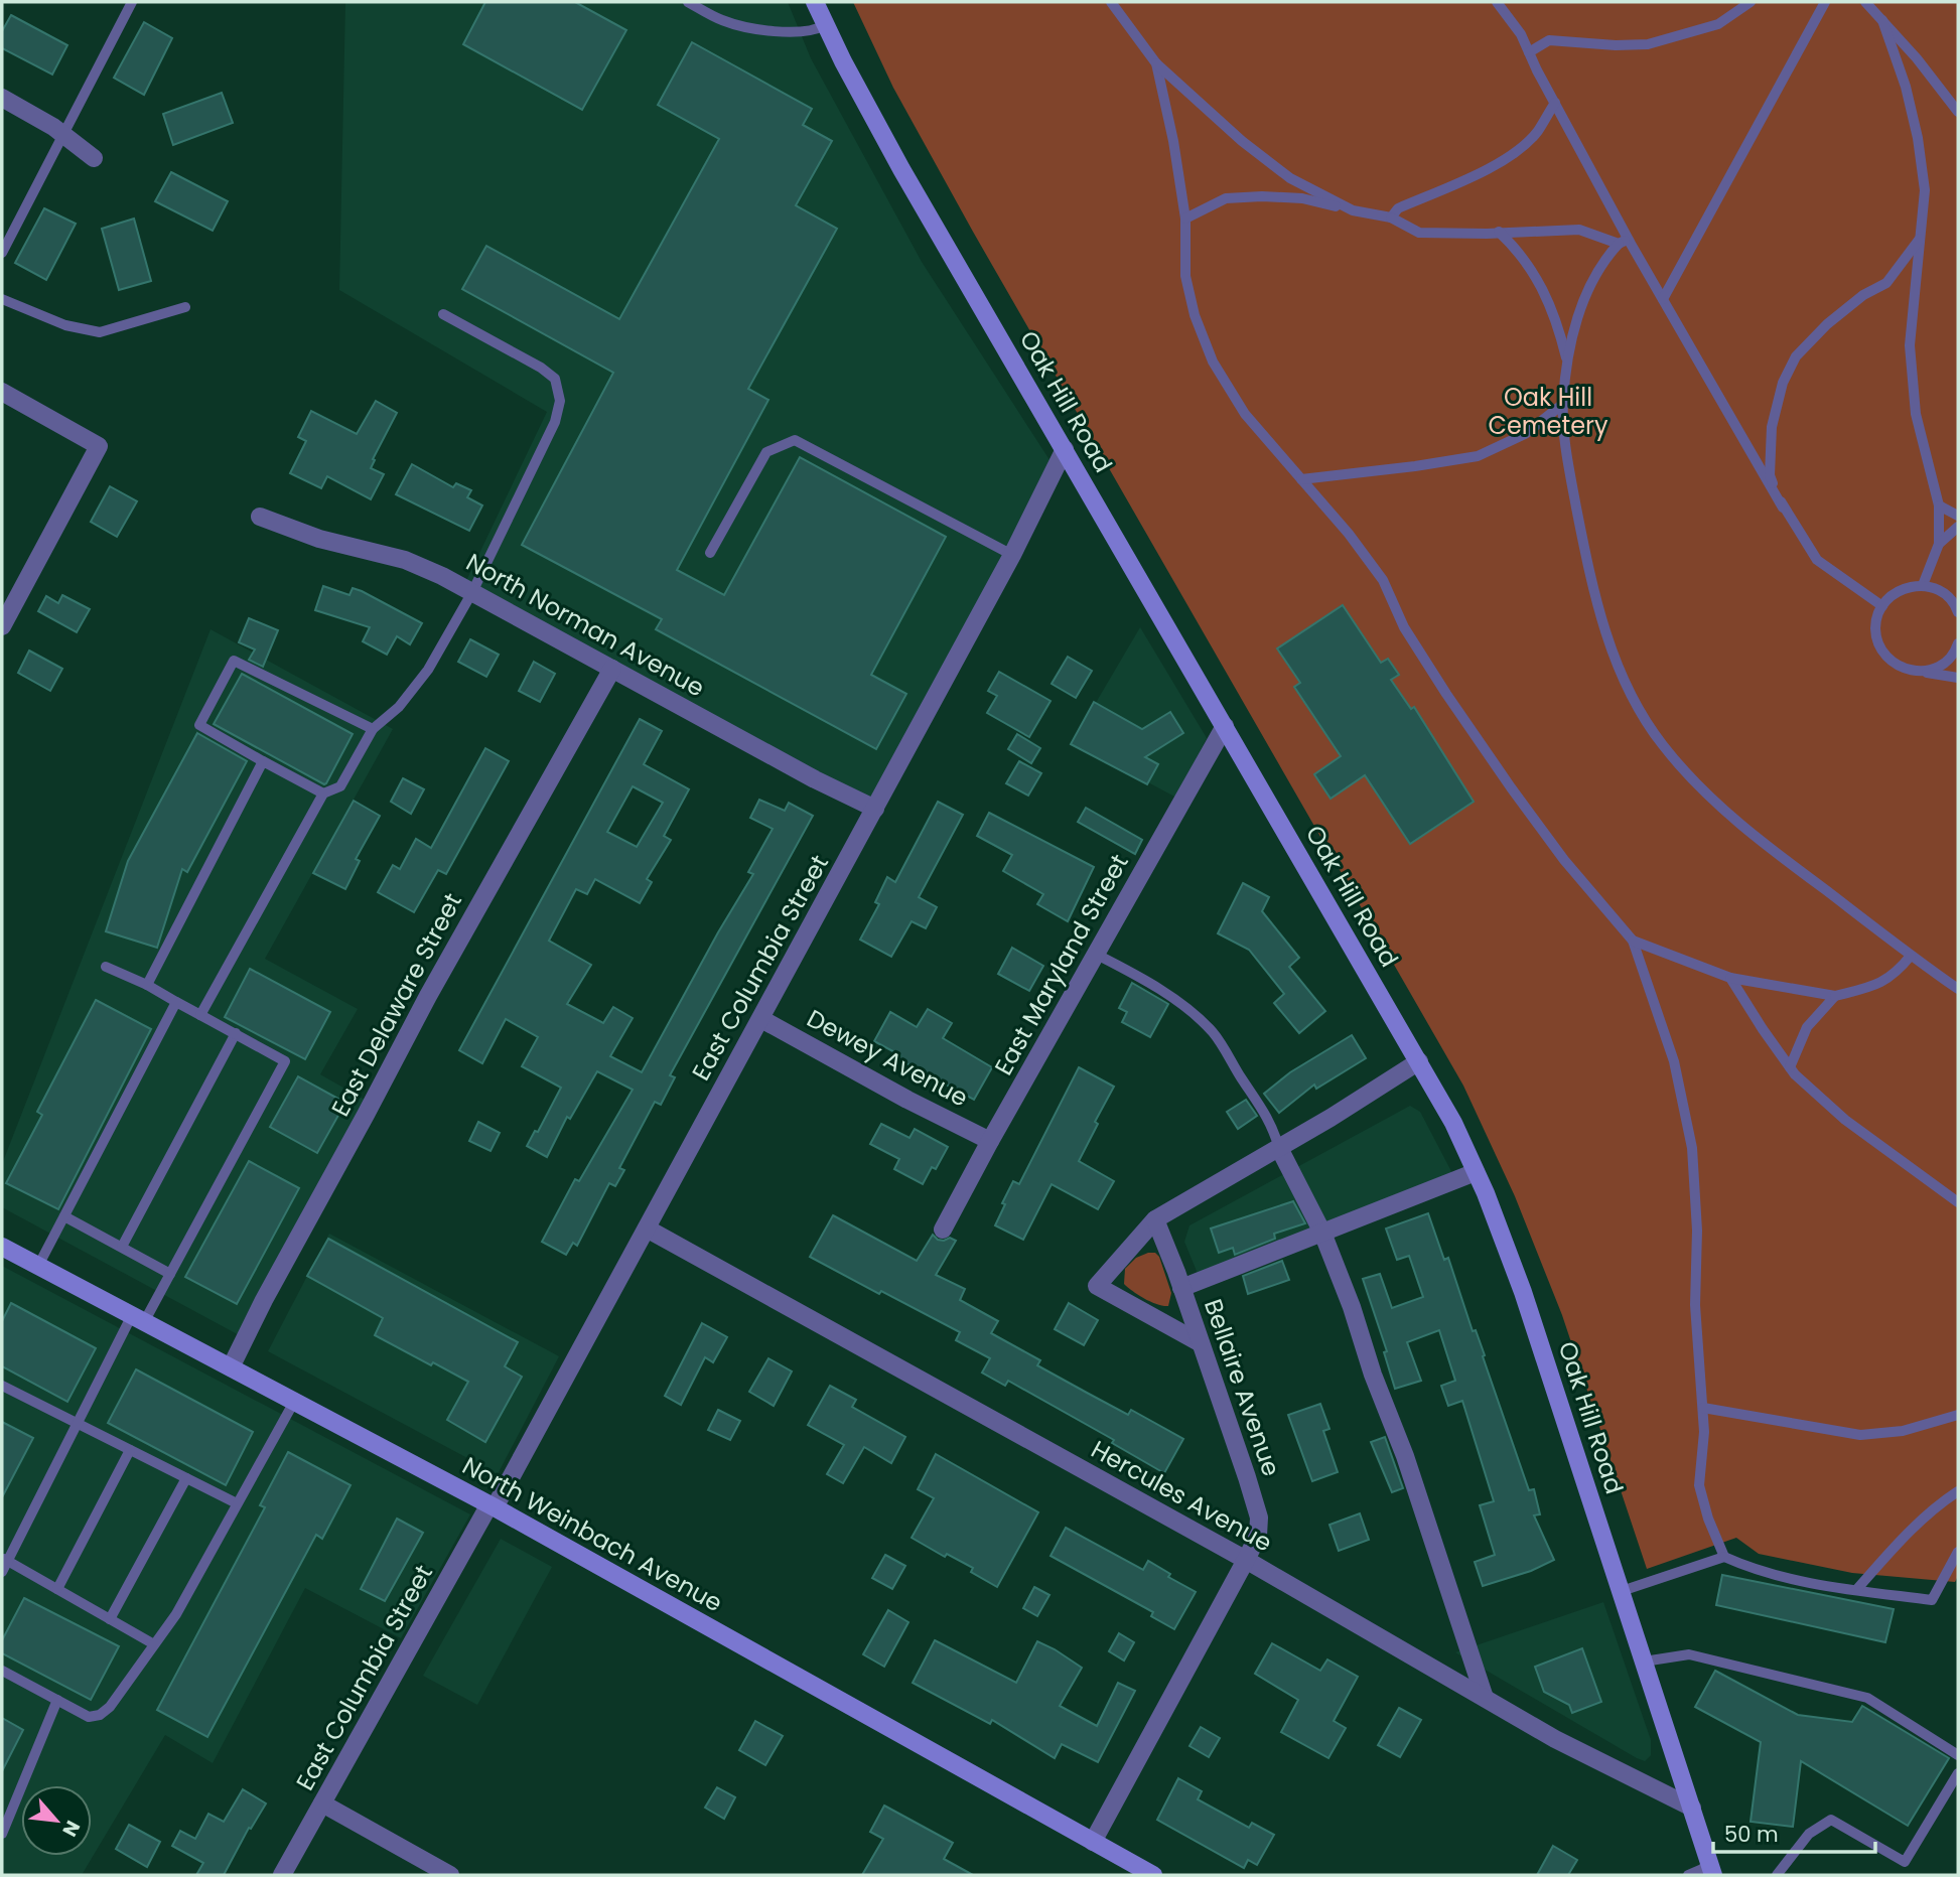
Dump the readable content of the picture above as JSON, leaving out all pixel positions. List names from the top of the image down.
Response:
{
  "streets": {
    "main road": ["Oak Hill Road", "North Weinbach Avenue"],
    "street": [
      "North Norman Avenue",
      "East Maryland Street",
      "East Columbia Street",
      "East Delaware Street",
      "Dewey Avenue",
      "Bellaire Avenue",
      "Hercules Avenue"
    ]
  },
  "crossings": [
    ["Oak Hill Road", "East Maryland Street"],
    ["Oak Hill Road", "East Columbia Street"],
    ["Oak Hill Road", "Hercules Avenue"],
    ["North Norman Avenue", "East Columbia Street"],
    ["North Norman Avenue", "East Delaware Street"],
    ["East Maryland Street", "Dewey Avenue"],
    ["East Columbia Street", "Dewey Avenue"],
    ["East Columbia Street", "Hercules Avenue"],
    ["East Columbia Street", "North Weinbach Avenue"],
    ["East Delaware Street", "North Weinbach Avenue"],
    ["Bellaire Avenue", "Hercules Avenue"],
    ["Bellaire Avenue", "North Weinbach Avenue"]
  ],
  "parks": ["Oak Hill Cemetery"],
  "scale_bar": "50 m",
  "north": "bottom right"
}
